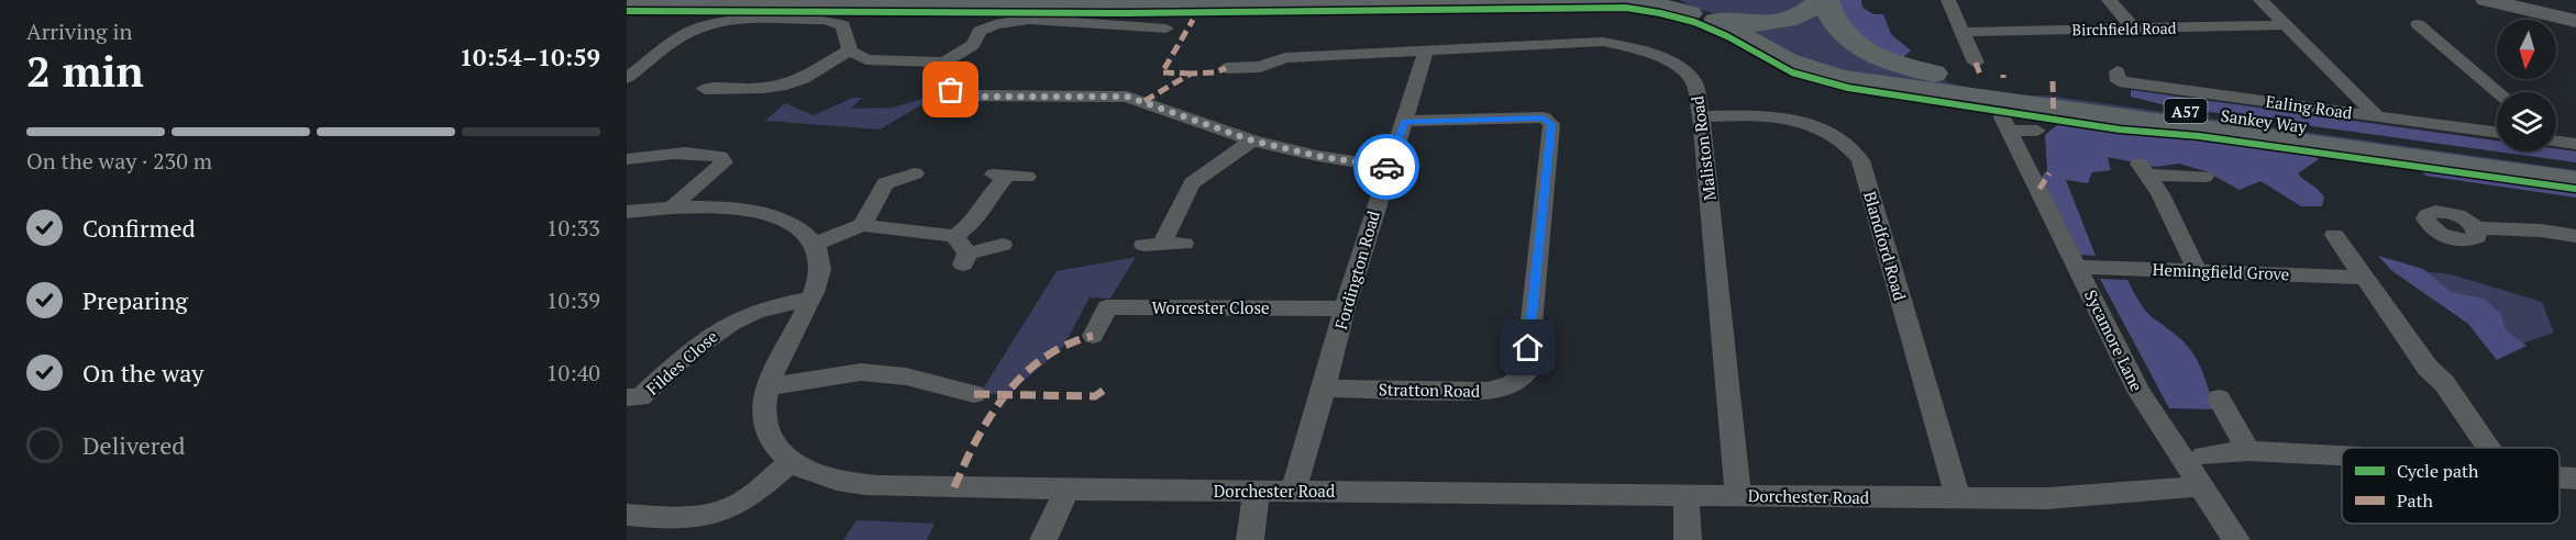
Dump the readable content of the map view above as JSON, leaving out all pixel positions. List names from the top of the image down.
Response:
{
  "streets": {
    "highway": ["A57", "Sankey Way"],
    "street": [
      "Birchfield Road",
      "Ealing Road",
      "Maliston Road",
      "Blandford Road",
      "Fordington Road",
      "Hemingfield Grove",
      "Worcester Close",
      "Sycamore Lane",
      "Fildes Close",
      "Stratton Road",
      "Dorchester Road"
    ]
  },
  "crossings": [
    ["Birchfield Road", "Sycamore Lane"],
    ["A57", "Sankey Way"],
    ["Sankey Way", "Sycamore Lane"],
    ["Maliston Road", "Blandford Road"],
    ["Maliston Road", "Fordington Road"],
    ["Maliston Road", "Dorchester Road"],
    ["Blandford Road", "Dorchester Road"],
    ["Fordington Road", "Worcester Close"],
    ["Fordington Road", "Stratton Road"],
    ["Fordington Road", "Dorchester Road"],
    ["Hemingfield Grove", "Sycamore Lane"],
    ["Sycamore Lane", "Dorchester Road"],
    ["Fildes Close", "Dorchester Road"]
  ],
  "legend": ["Cycle path", "Path"],
  "north": "bottom",
  "page": {
    "heading": ["2 min", "Arriving in", "10:54–10:59"],
    "bar": "On the way · 230 m",
    "list": [
      ["Confirmed", "10:33"],
      ["Preparing", "10:39"],
      ["On the way", "10:40"],
      "Delivered"
    ]
  }
}
